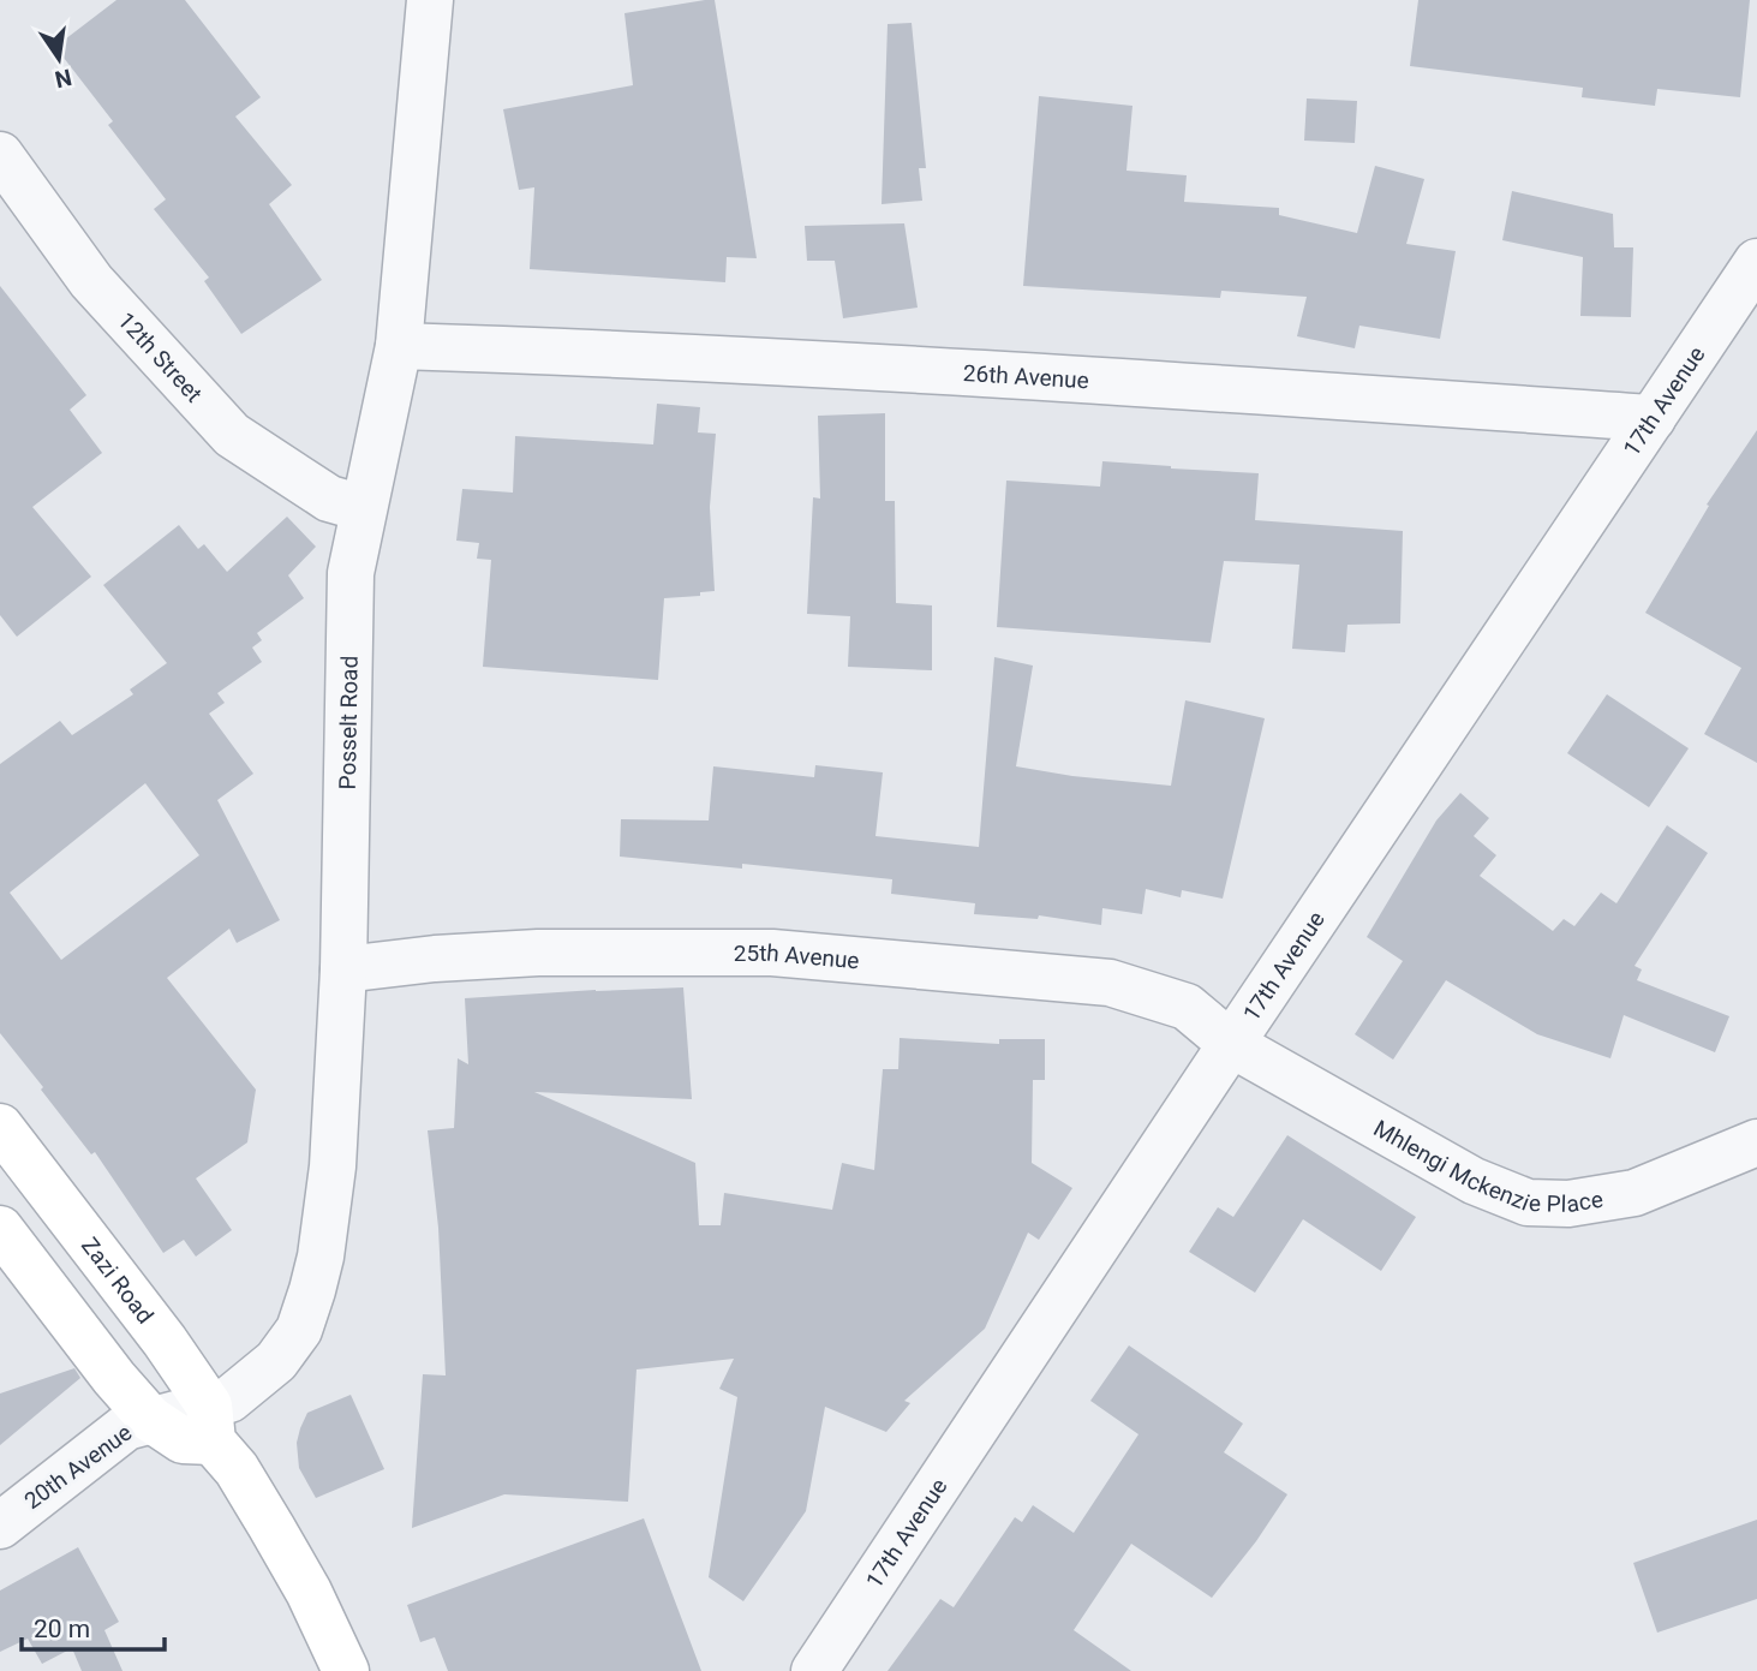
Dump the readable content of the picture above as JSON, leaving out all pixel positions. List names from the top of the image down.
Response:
{
  "streets": {
    "street": [
      "12th Street",
      "26th Avenue",
      "17th Avenue",
      "Posselt Road",
      "25th Avenue",
      "Mhlengi Mckenzie Place",
      "Zazi Road",
      "20th Avenue"
    ]
  },
  "crossings": [
    ["12th Street", "Posselt Road"],
    ["26th Avenue", "17th Avenue"],
    ["26th Avenue", "Posselt Road"],
    ["17th Avenue", "25th Avenue"],
    ["17th Avenue", "Mhlengi Mckenzie Place"],
    ["Posselt Road", "25th Avenue"],
    ["Posselt Road", "Zazi Road"],
    ["Posselt Road", "20th Avenue"],
    ["25th Avenue", "Mhlengi Mckenzie Place"],
    ["Zazi Road", "20th Avenue"]
  ],
  "scale_bar": "20 m",
  "north": "bottom"
}
